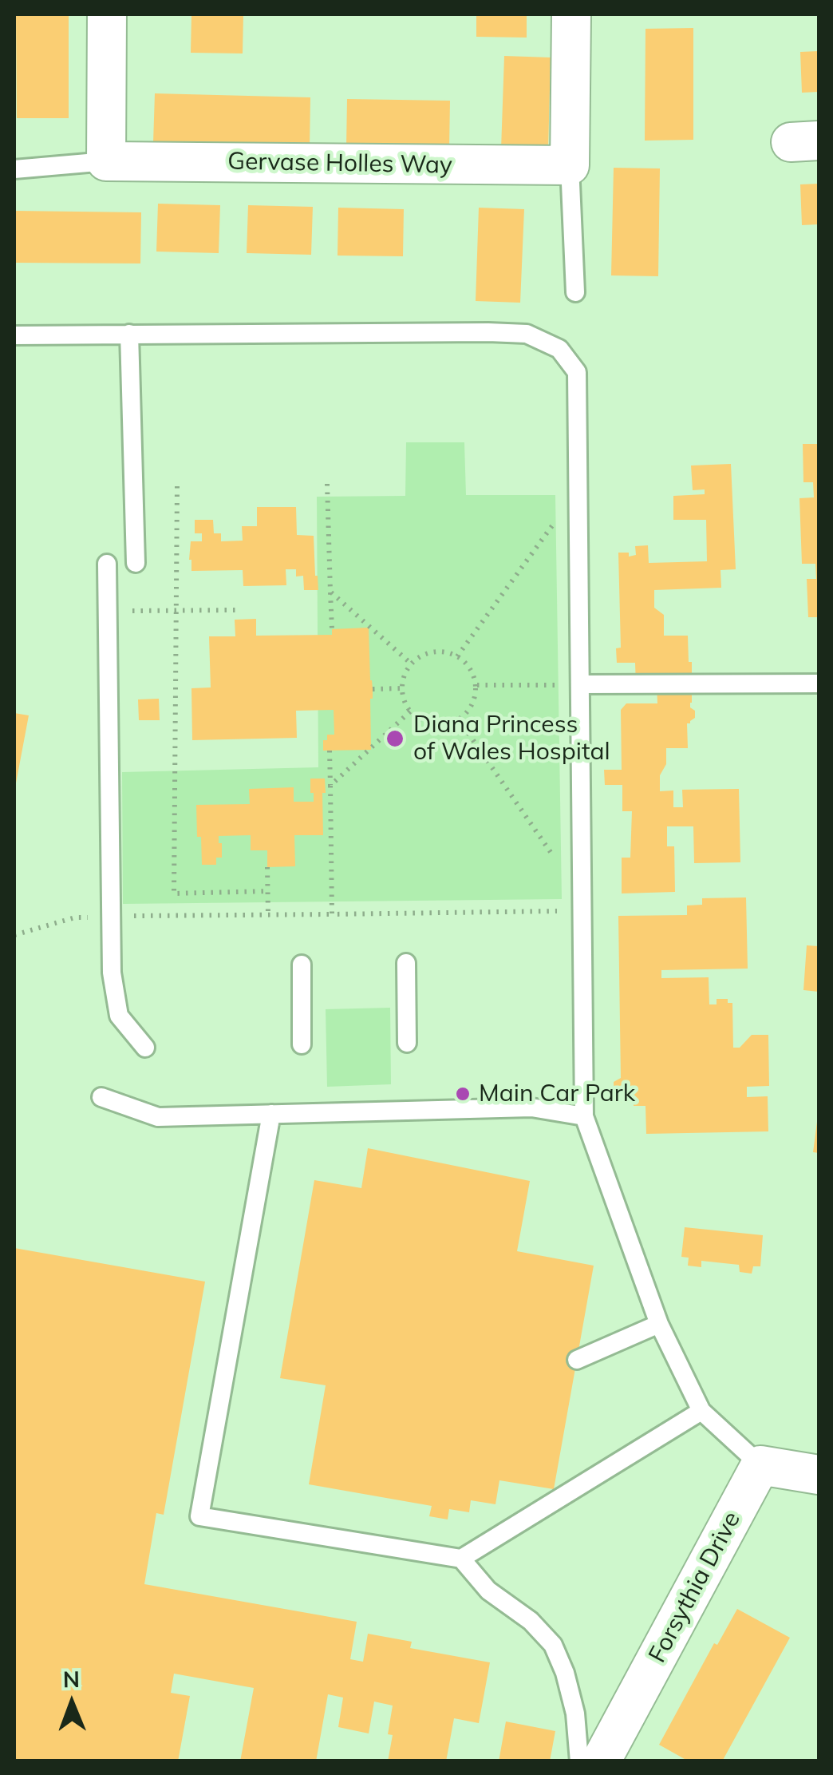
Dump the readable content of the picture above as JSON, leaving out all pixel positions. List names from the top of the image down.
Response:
{
  "streets": {
    "street": ["Gervase Holles Way", "Forsythia Drive"]
  },
  "places": ["Diana Princess of Wales Hospital", "Main Car Park"],
  "north": "top"
}
